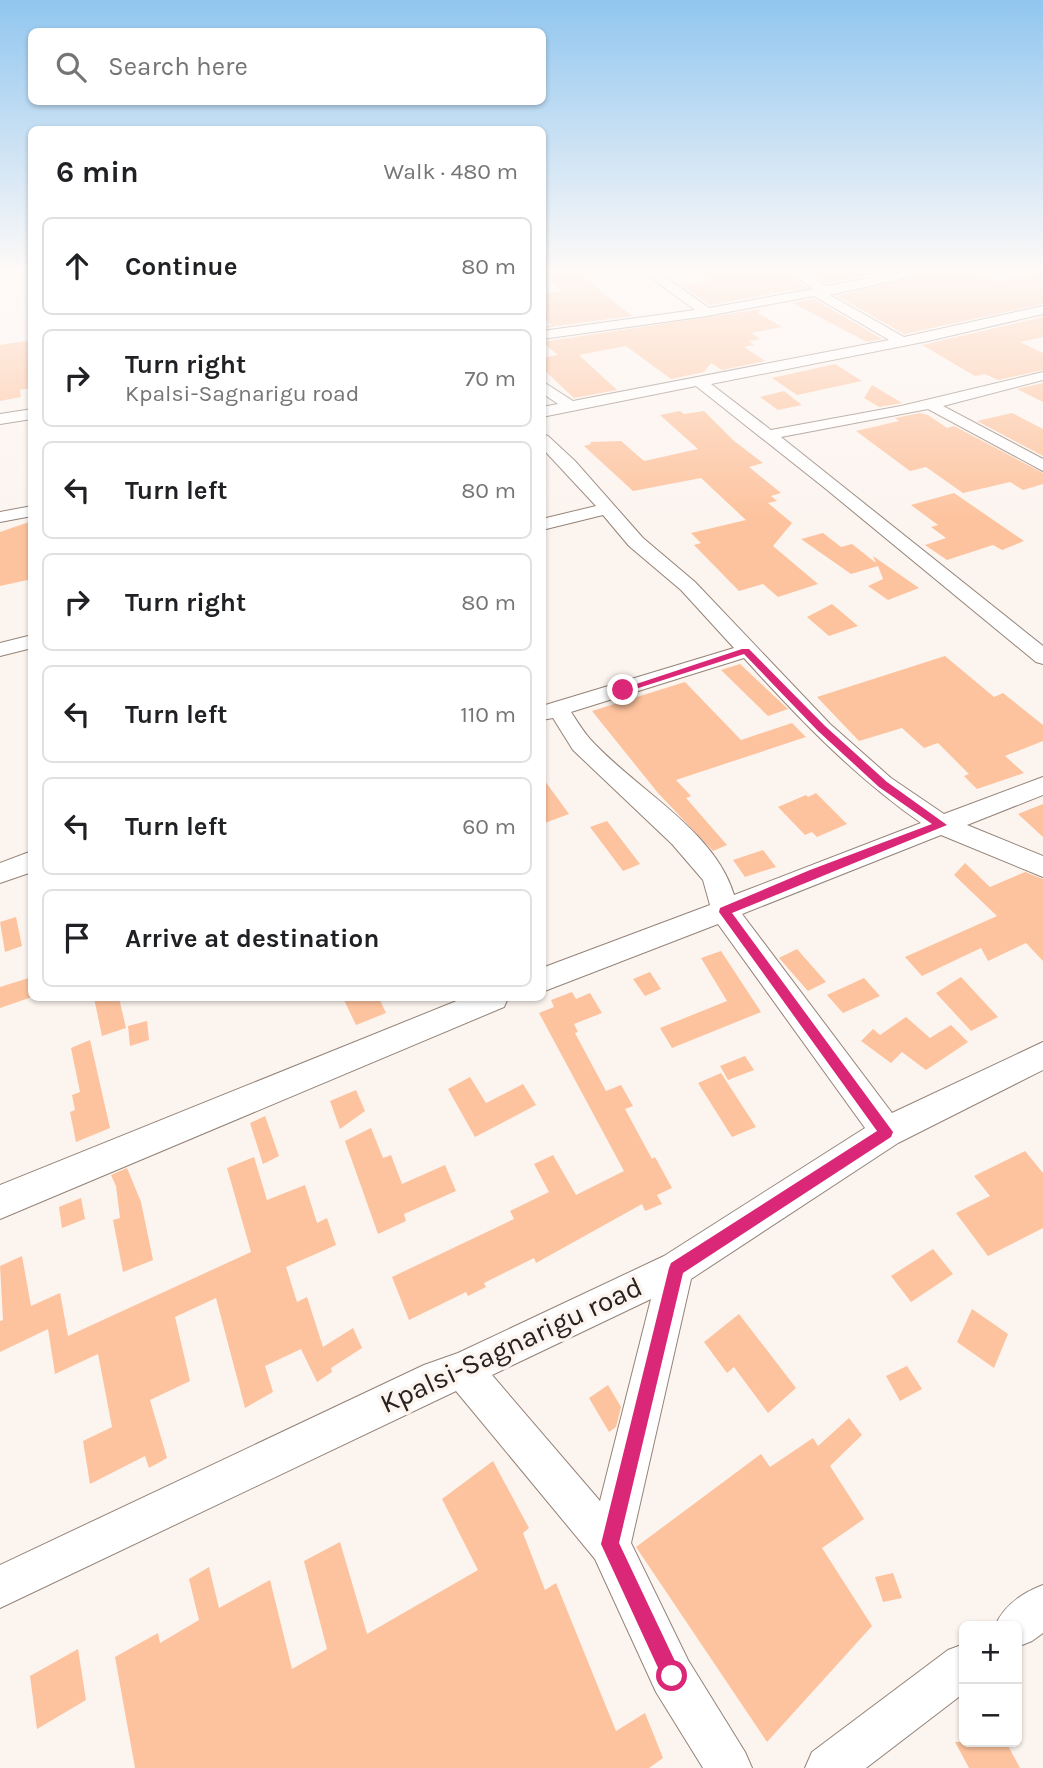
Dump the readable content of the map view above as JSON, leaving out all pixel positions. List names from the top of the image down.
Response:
{
  "streets": {
    "street": ["Kpalsi-Sagnarigu road"]
  },
  "page": {
    "search": "Search here",
    "heading": ["6 min", "Walk · 480 m"],
    "list": [
      ["Continue", "80 m"],
      ["Turn right", "Kpalsi-Sagnarigu road", "70 m"],
      ["Turn left", "80 m"],
      ["Turn right", "80 m"],
      ["Turn left", "110 m"],
      ["Turn left", "60 m"],
      "Arrive at destination"
    ],
    "map_buttons": ["+", "−"]
  }
}
